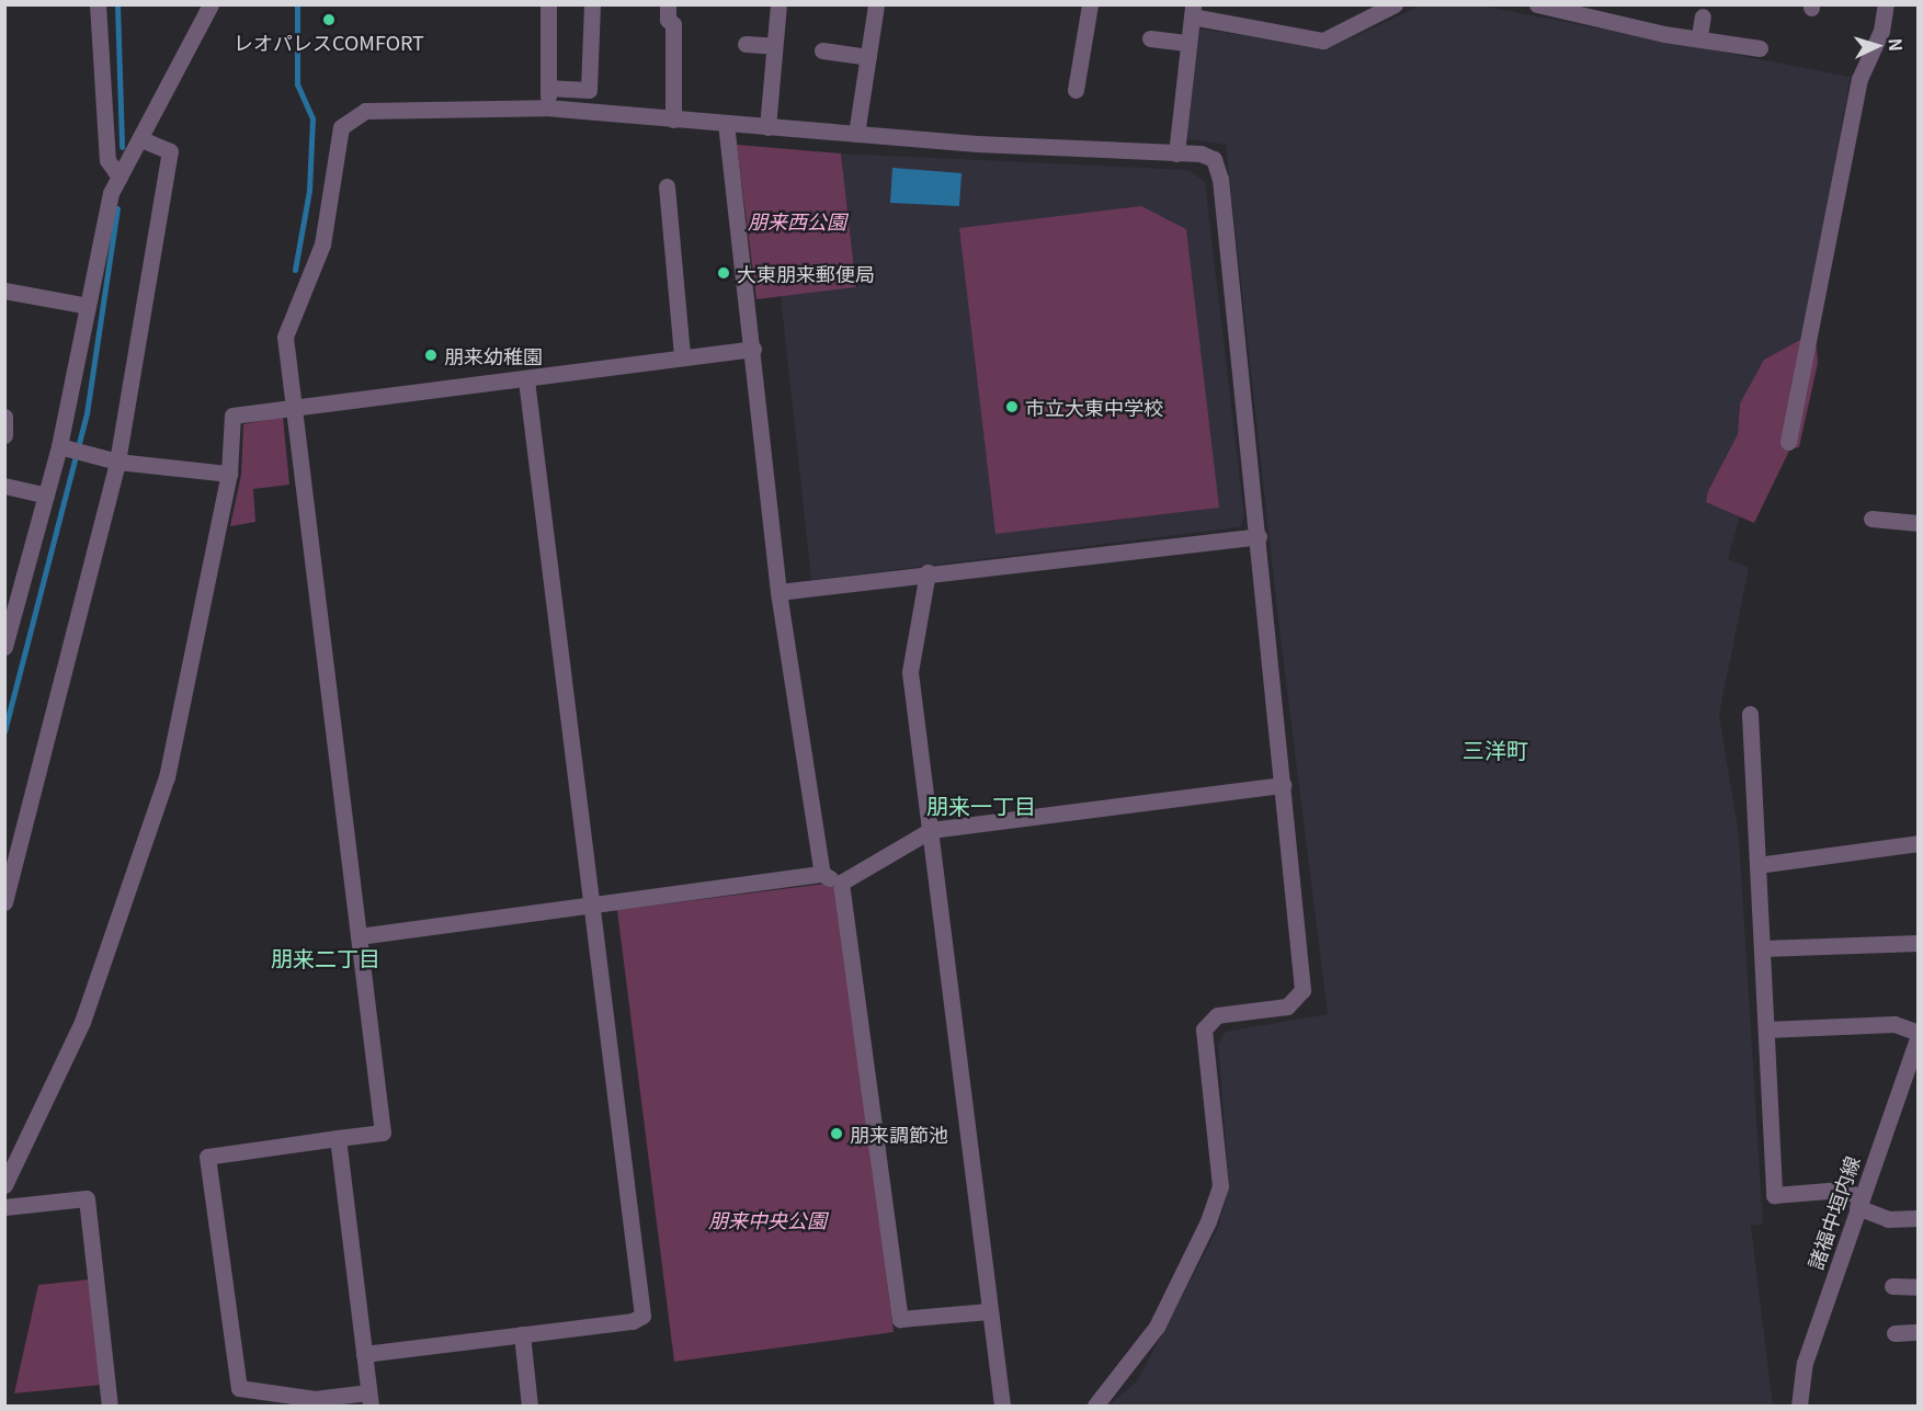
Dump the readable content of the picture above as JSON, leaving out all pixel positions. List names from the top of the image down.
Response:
{
  "streets": {
    "street": ["諸福中垣内線"]
  },
  "districts": ["三洋町", "朋来一丁目", "朋来二丁目"],
  "parks": ["朋来西公園", "朋来中央公園"],
  "places": [
    "レオパレスCOMFORT",
    "大東朋来郵便局",
    "朋来幼稚園",
    "市立大東中学校",
    "朋来調節池"
  ],
  "north": "right"
}
